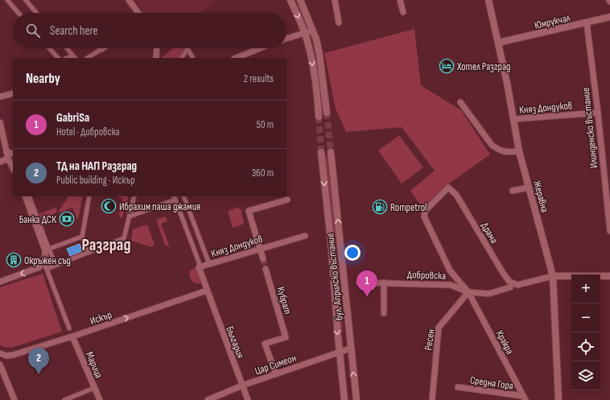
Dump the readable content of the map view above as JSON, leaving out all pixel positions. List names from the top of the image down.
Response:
{
  "streets": {
    "street": [
      "Юмрукчал",
      "Княз Дондуков",
      "Илинденско въстание",
      "Жеравна",
      "Драма",
      "Добровска",
      "бул. Априлско въстание",
      "Кубрат",
      "Искър",
      "Ресен",
      "България",
      "Кракра",
      "Цар Симеон",
      "Марица",
      "Средна Гора"
    ]
  },
  "crossings": [
    ["Юмрукчал", "Илинденско въстание"],
    ["Юмрукчал", "Жеравна"],
    ["Княз Дондуков", "Илинденско въстание"],
    ["Княз Дондуков", "Жеравна"],
    ["Княз Дондуков", "Искър"],
    ["Княз Дондуков", "България"],
    ["Жеравна", "Драма"],
    ["Драма", "Кракра"],
    ["Добровска", "Ресен"],
    ["Добровска", "Кракра"],
    ["бул. Априлско въстание", "Цар Симеон"],
    ["Кубрат", "Цар Симеон"],
    ["Искър", "България"],
    ["Искър", "Марица"],
    ["Ресен", "Кракра"],
    ["България", "Цар Симеон"],
    ["Кракра", "Средна Гора"]
  ],
  "one_way": ["Искър"],
  "districts": ["Разград"],
  "places": {
    "hotel": ["Хотел Разград"],
    "mosque": ["Ибрахим паша джамия"],
    "fuel station": ["Rompetrol"],
    "bank": ["Банка ДСК"],
    "building": ["Окръжен съд"]
  },
  "page": {
    "search": "Search here",
    "heading": ["Nearby", "2 results"],
    "list": [
      {
        "mark": "1",
        "name": "GabriSa",
        "note": "Hotel · Добровска",
        "value": "50 m"
      },
      {
        "mark": "2",
        "name": "ТД на НАП Разград",
        "note": "Public building · Искър",
        "value": "360 m"
      }
    ],
    "pins": ["1", "2"],
    "map_buttons": ["+", "−"]
  }
}
